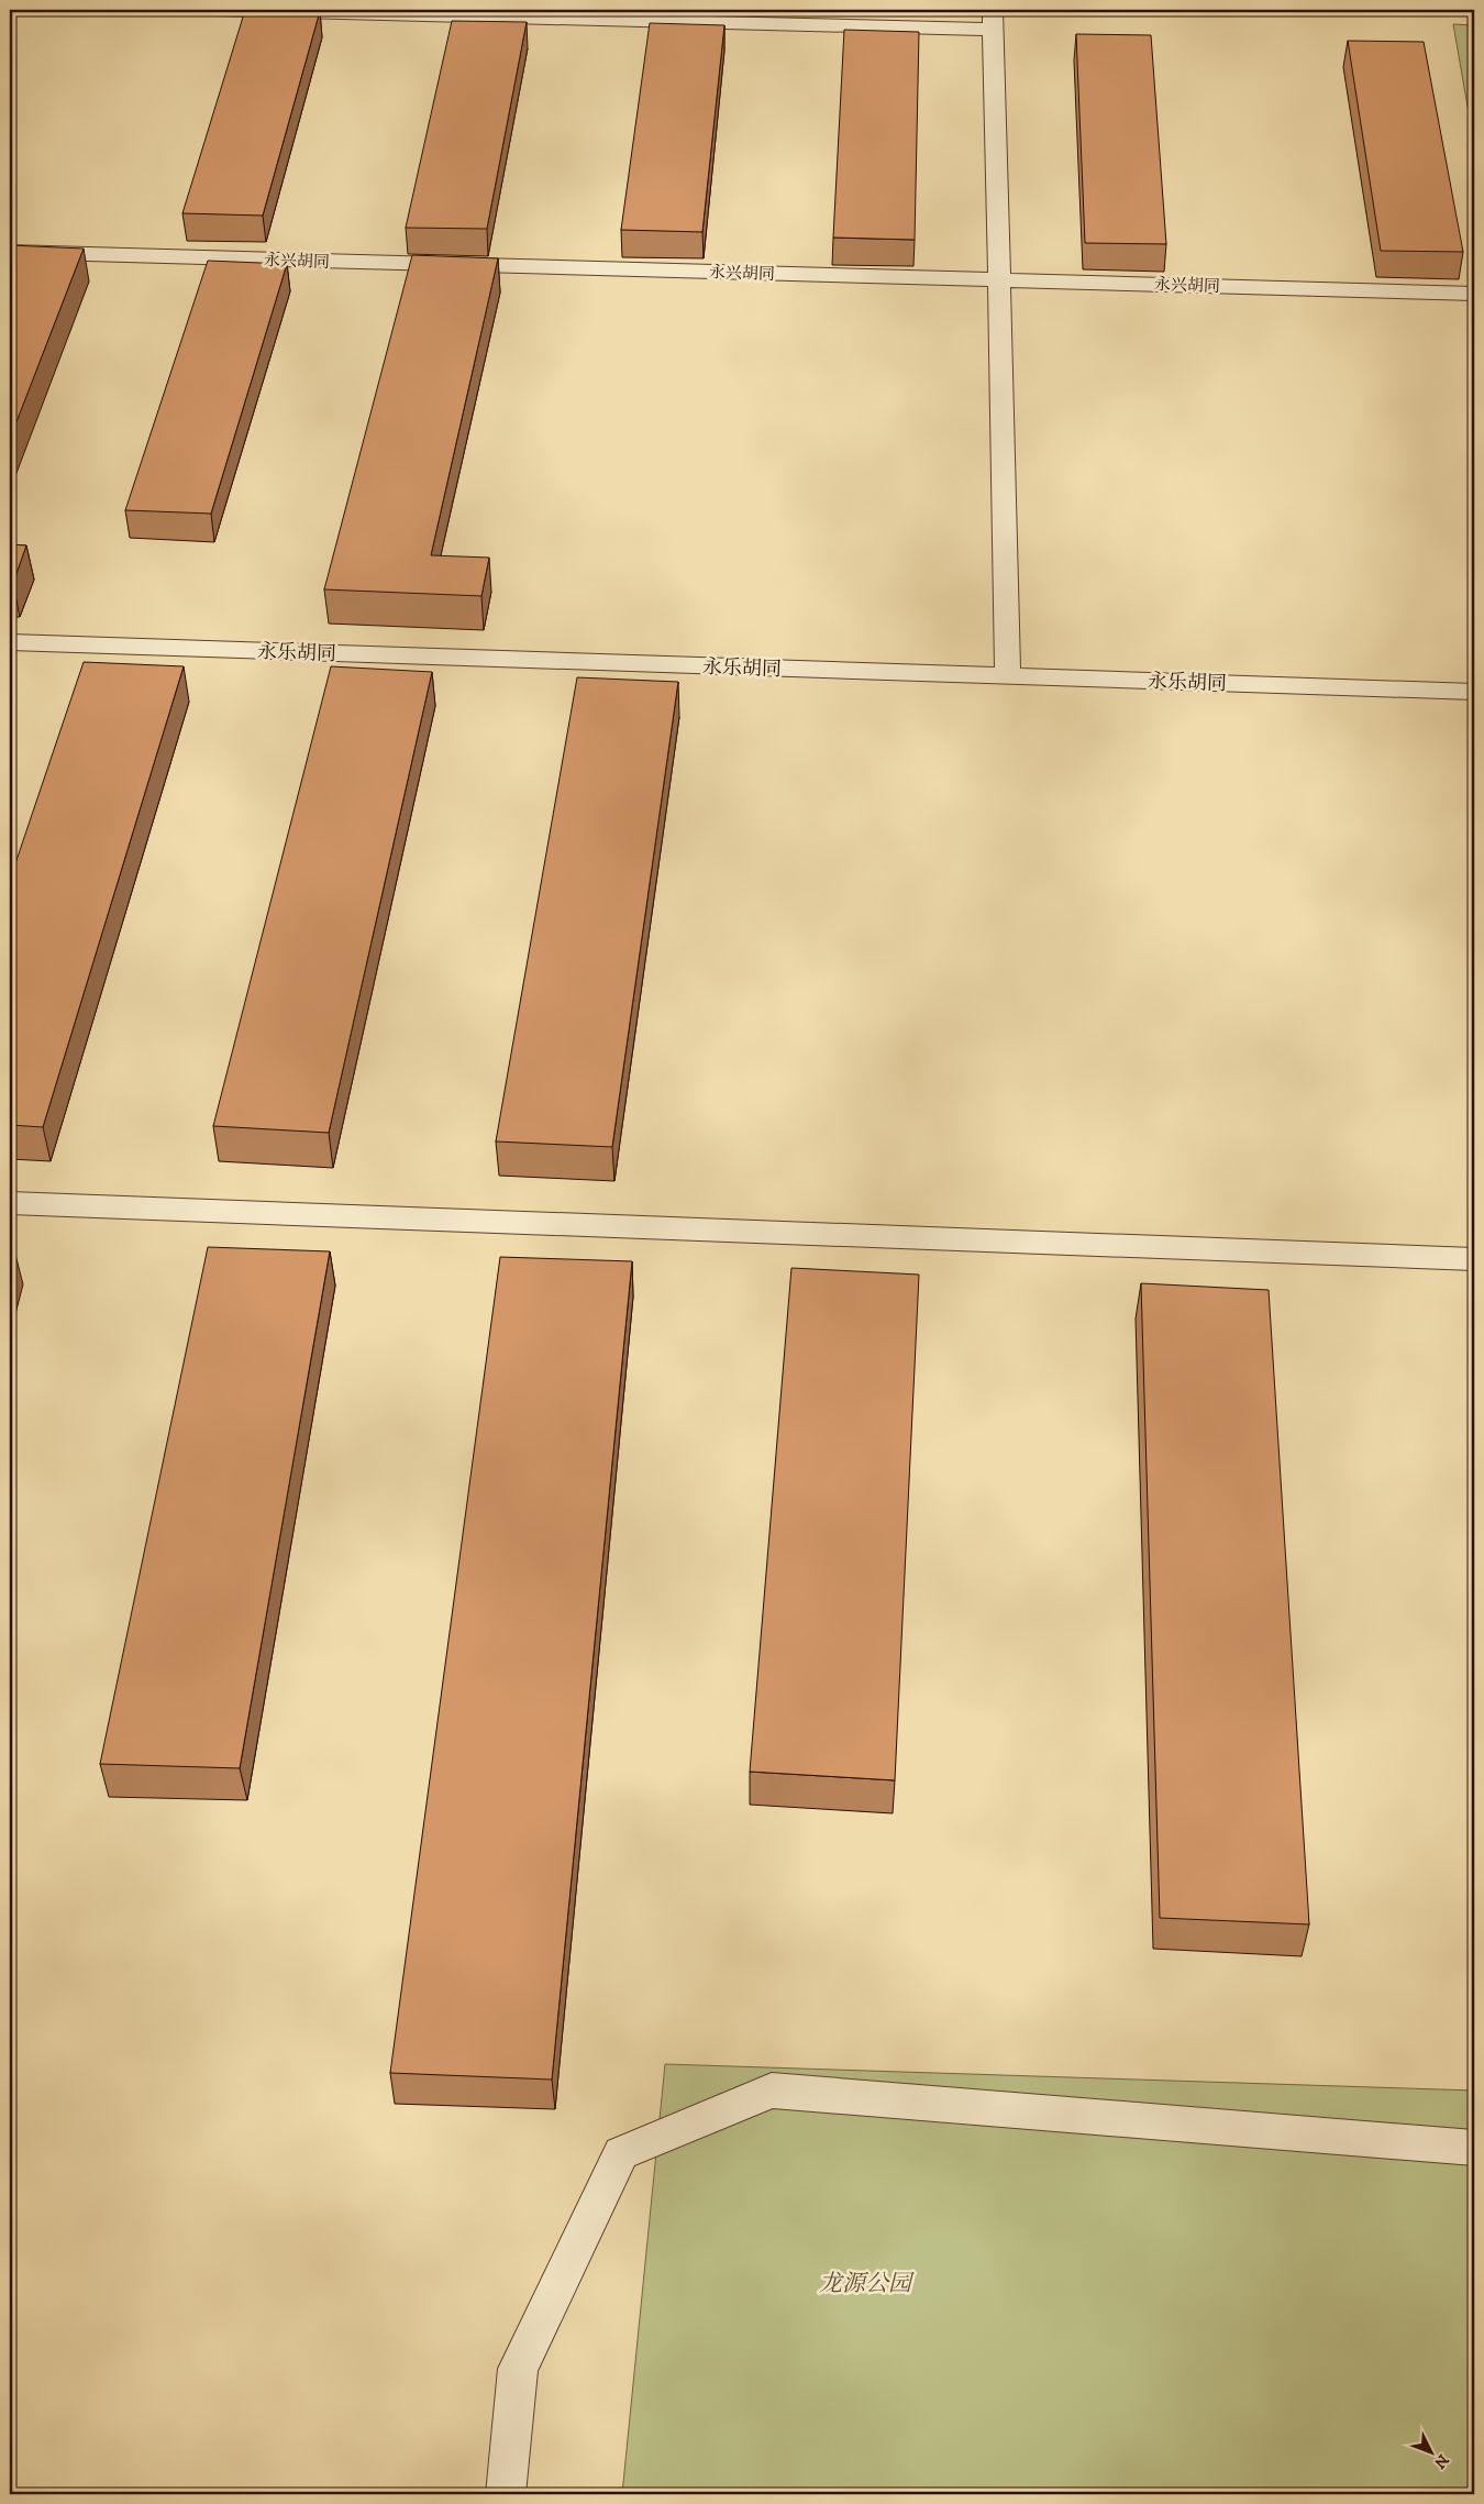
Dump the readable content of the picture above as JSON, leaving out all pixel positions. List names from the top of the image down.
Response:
{
  "streets": {
    "street": ["永兴胡同", "永乐胡同"]
  },
  "parks": ["龙源公园"],
  "north": "bottom right"
}
